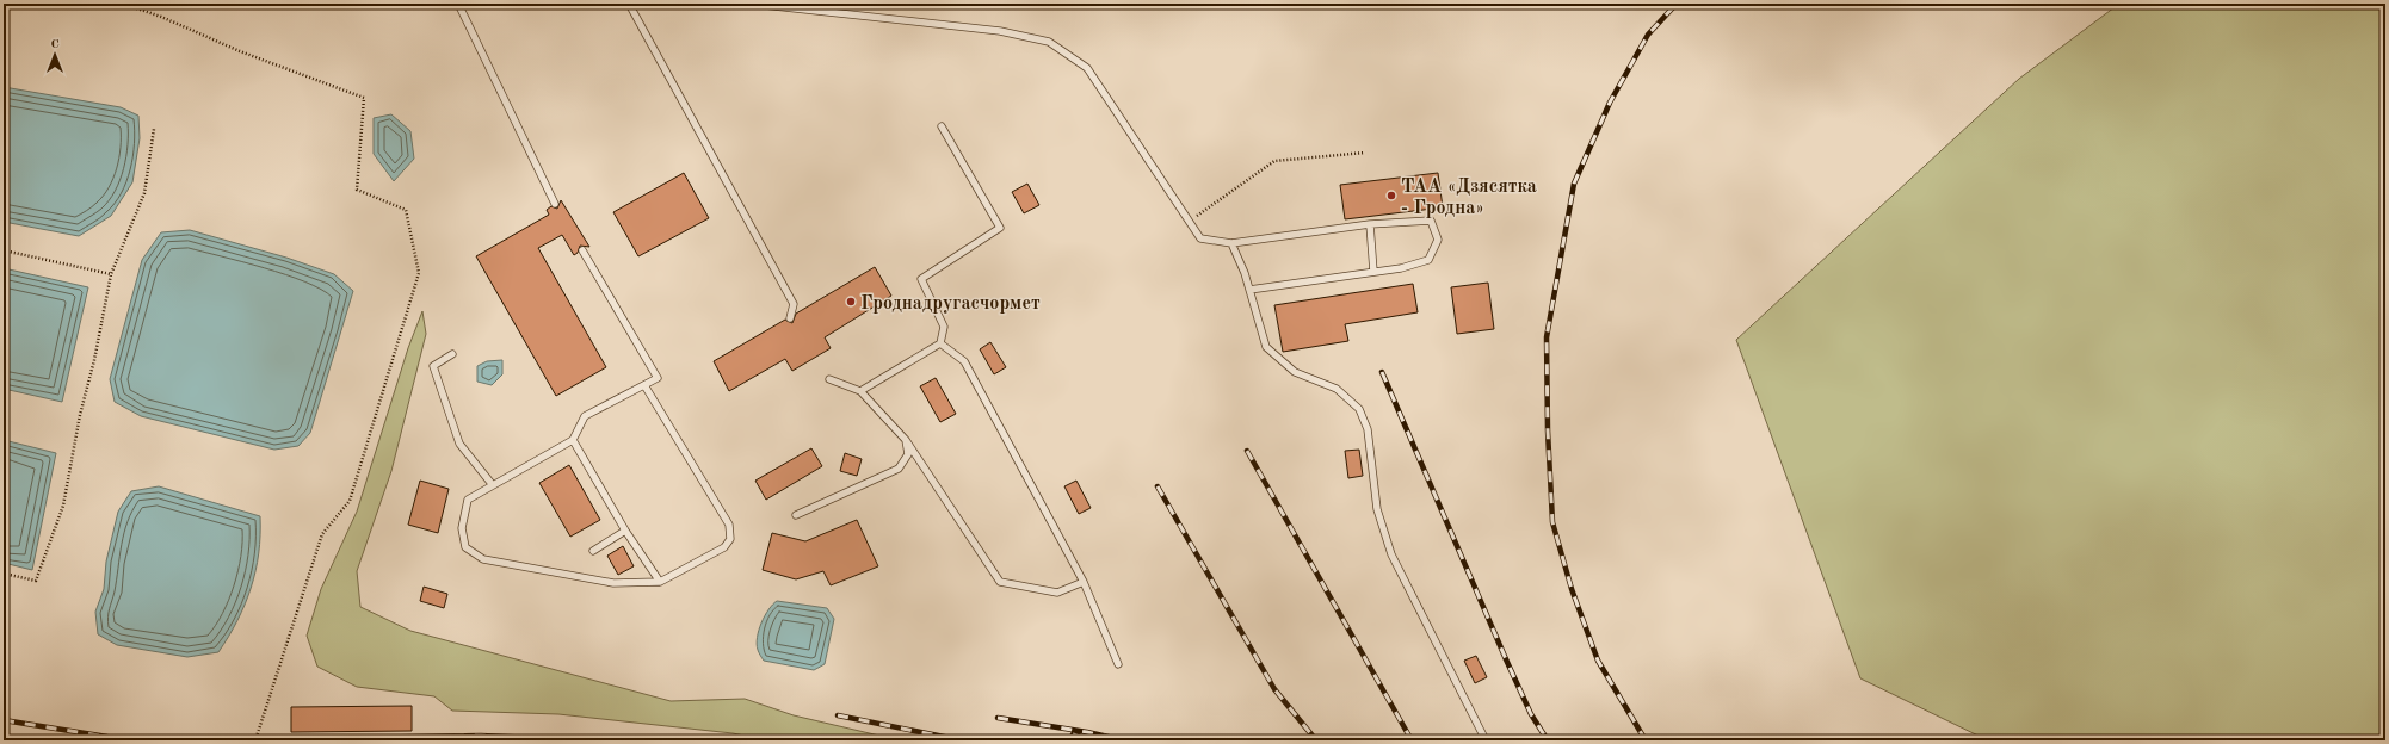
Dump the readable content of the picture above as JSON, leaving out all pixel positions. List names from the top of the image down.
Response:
{
  "places": ["ТАА «Дзясятка - Гродна»", "Гроднадругасчормет"],
  "north": "top"
}
